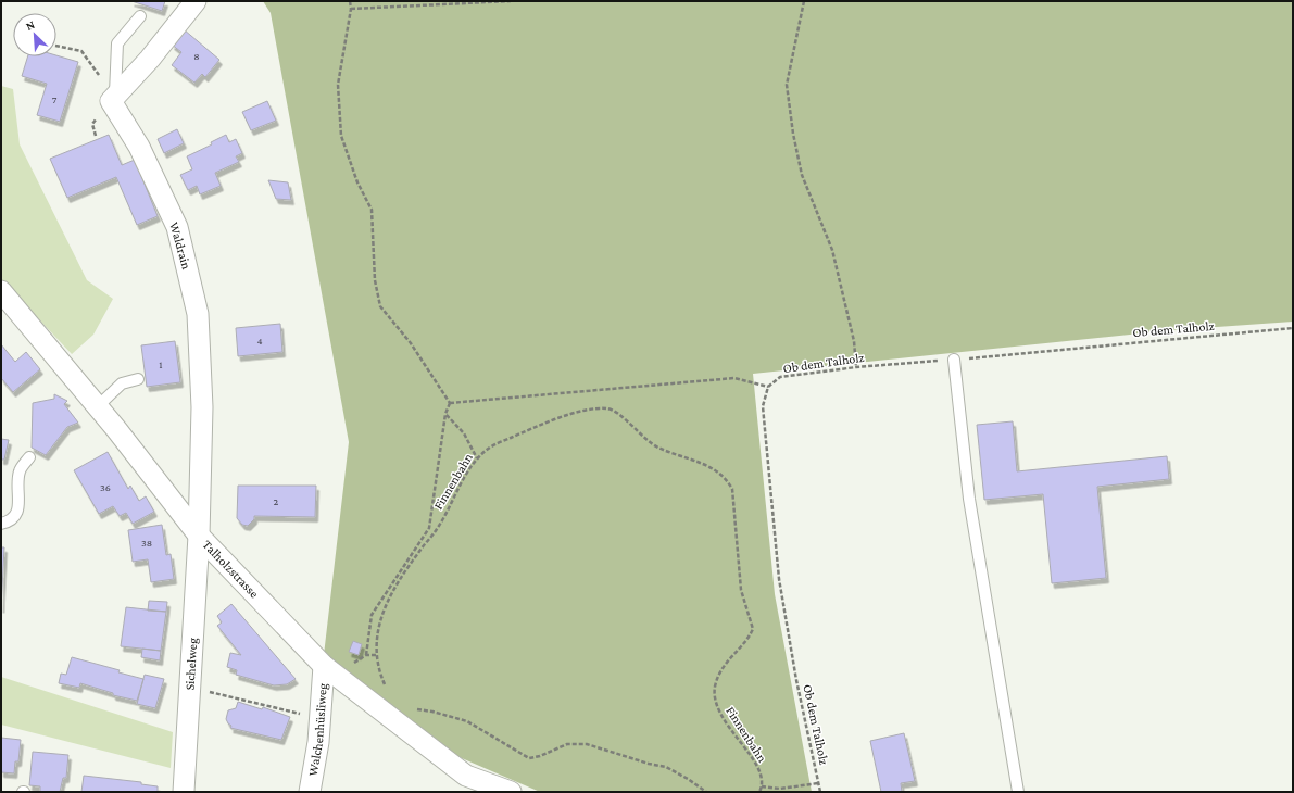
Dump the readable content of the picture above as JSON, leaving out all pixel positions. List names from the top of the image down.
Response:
{
  "streets": {
    "street": [
      "Waldrain",
      "Talholzstrasse",
      "Sichelweg",
      "Walchenhüsliweg"
    ],
    "path": ["Ob dem Talholz", "Finnenbahn"]
  },
  "crossings": [
    ["Waldrain", "Talholzstrasse"],
    ["Waldrain", "Sichelweg"],
    ["Talholzstrasse", "Sichelweg"],
    ["Talholzstrasse", "Walchenhüsliweg"]
  ],
  "house_numbers": [
    "8",
    "7",
    "4",
    "1",
    "36",
    "2",
    "38"
  ],
  "north": "top left"
}
